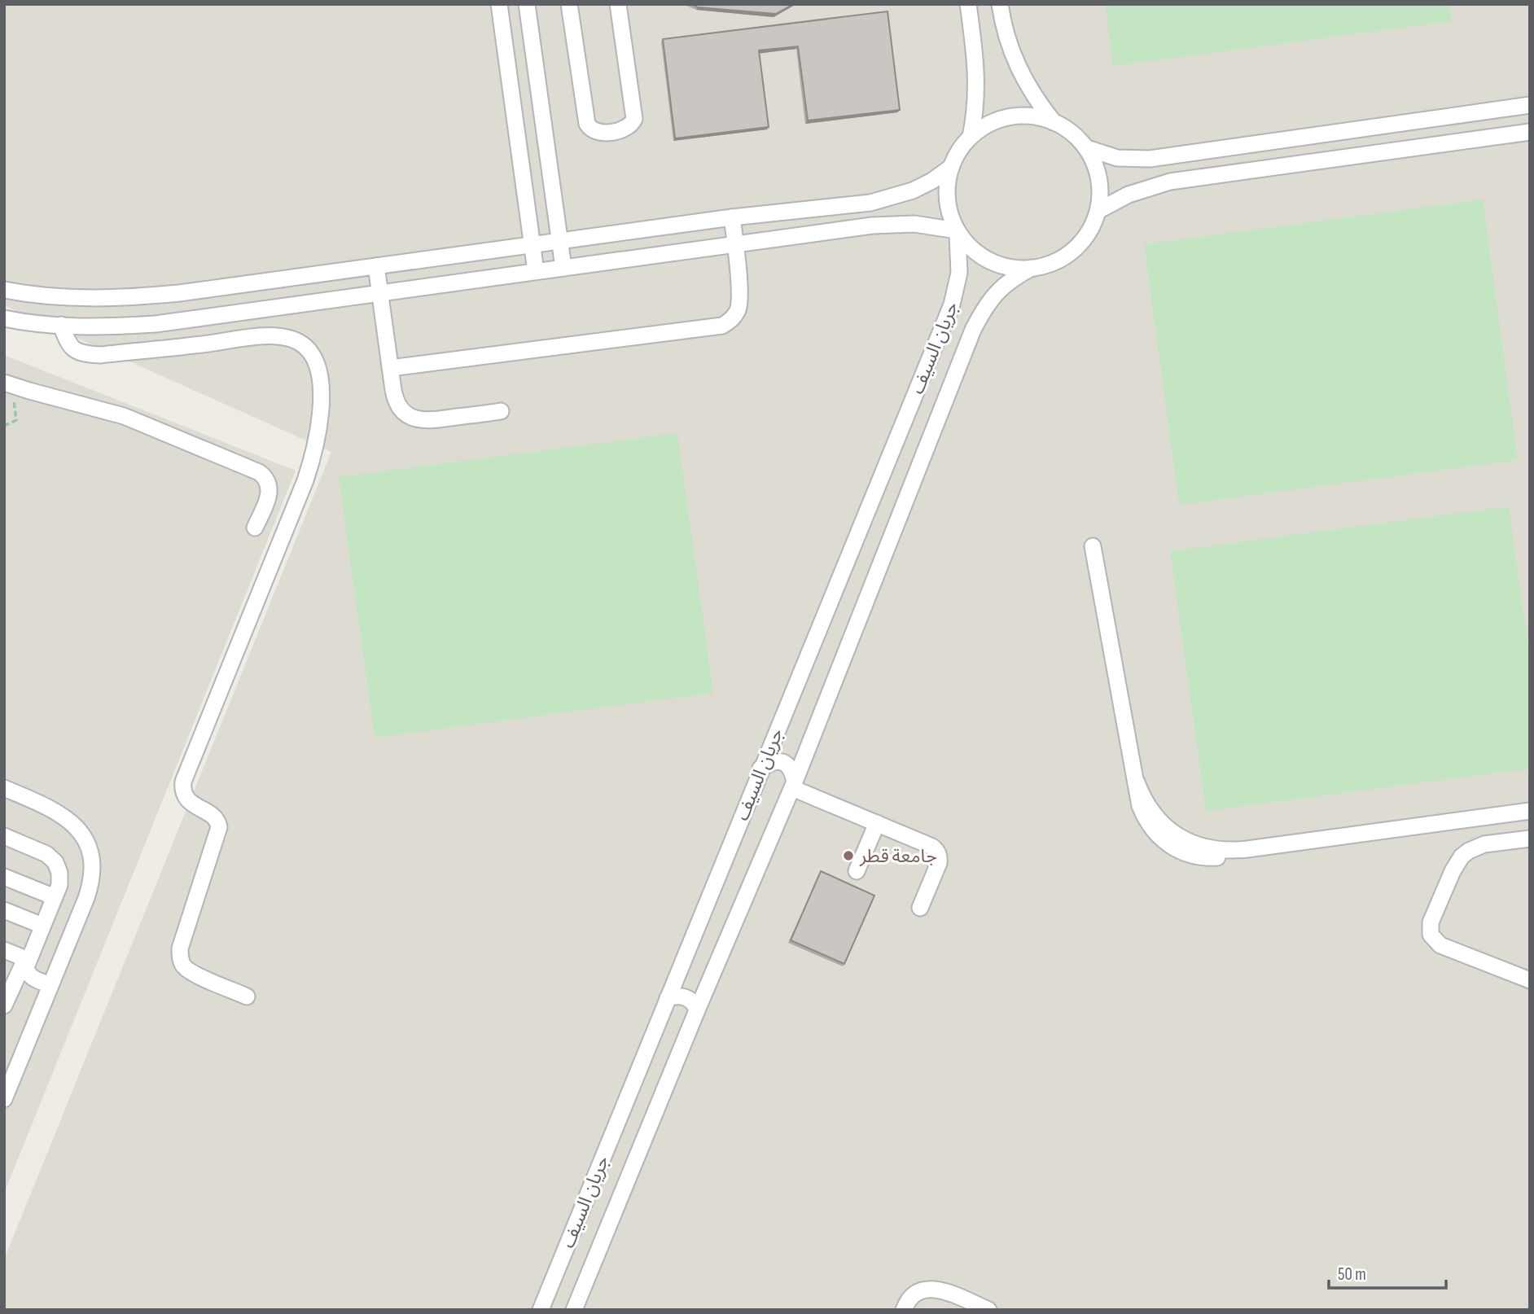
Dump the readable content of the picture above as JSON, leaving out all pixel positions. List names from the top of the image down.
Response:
{
  "streets": {
    "street": ["جريان السيف"]
  },
  "places": ["جامعة قطر"],
  "scale_bar": "50 m"
}
